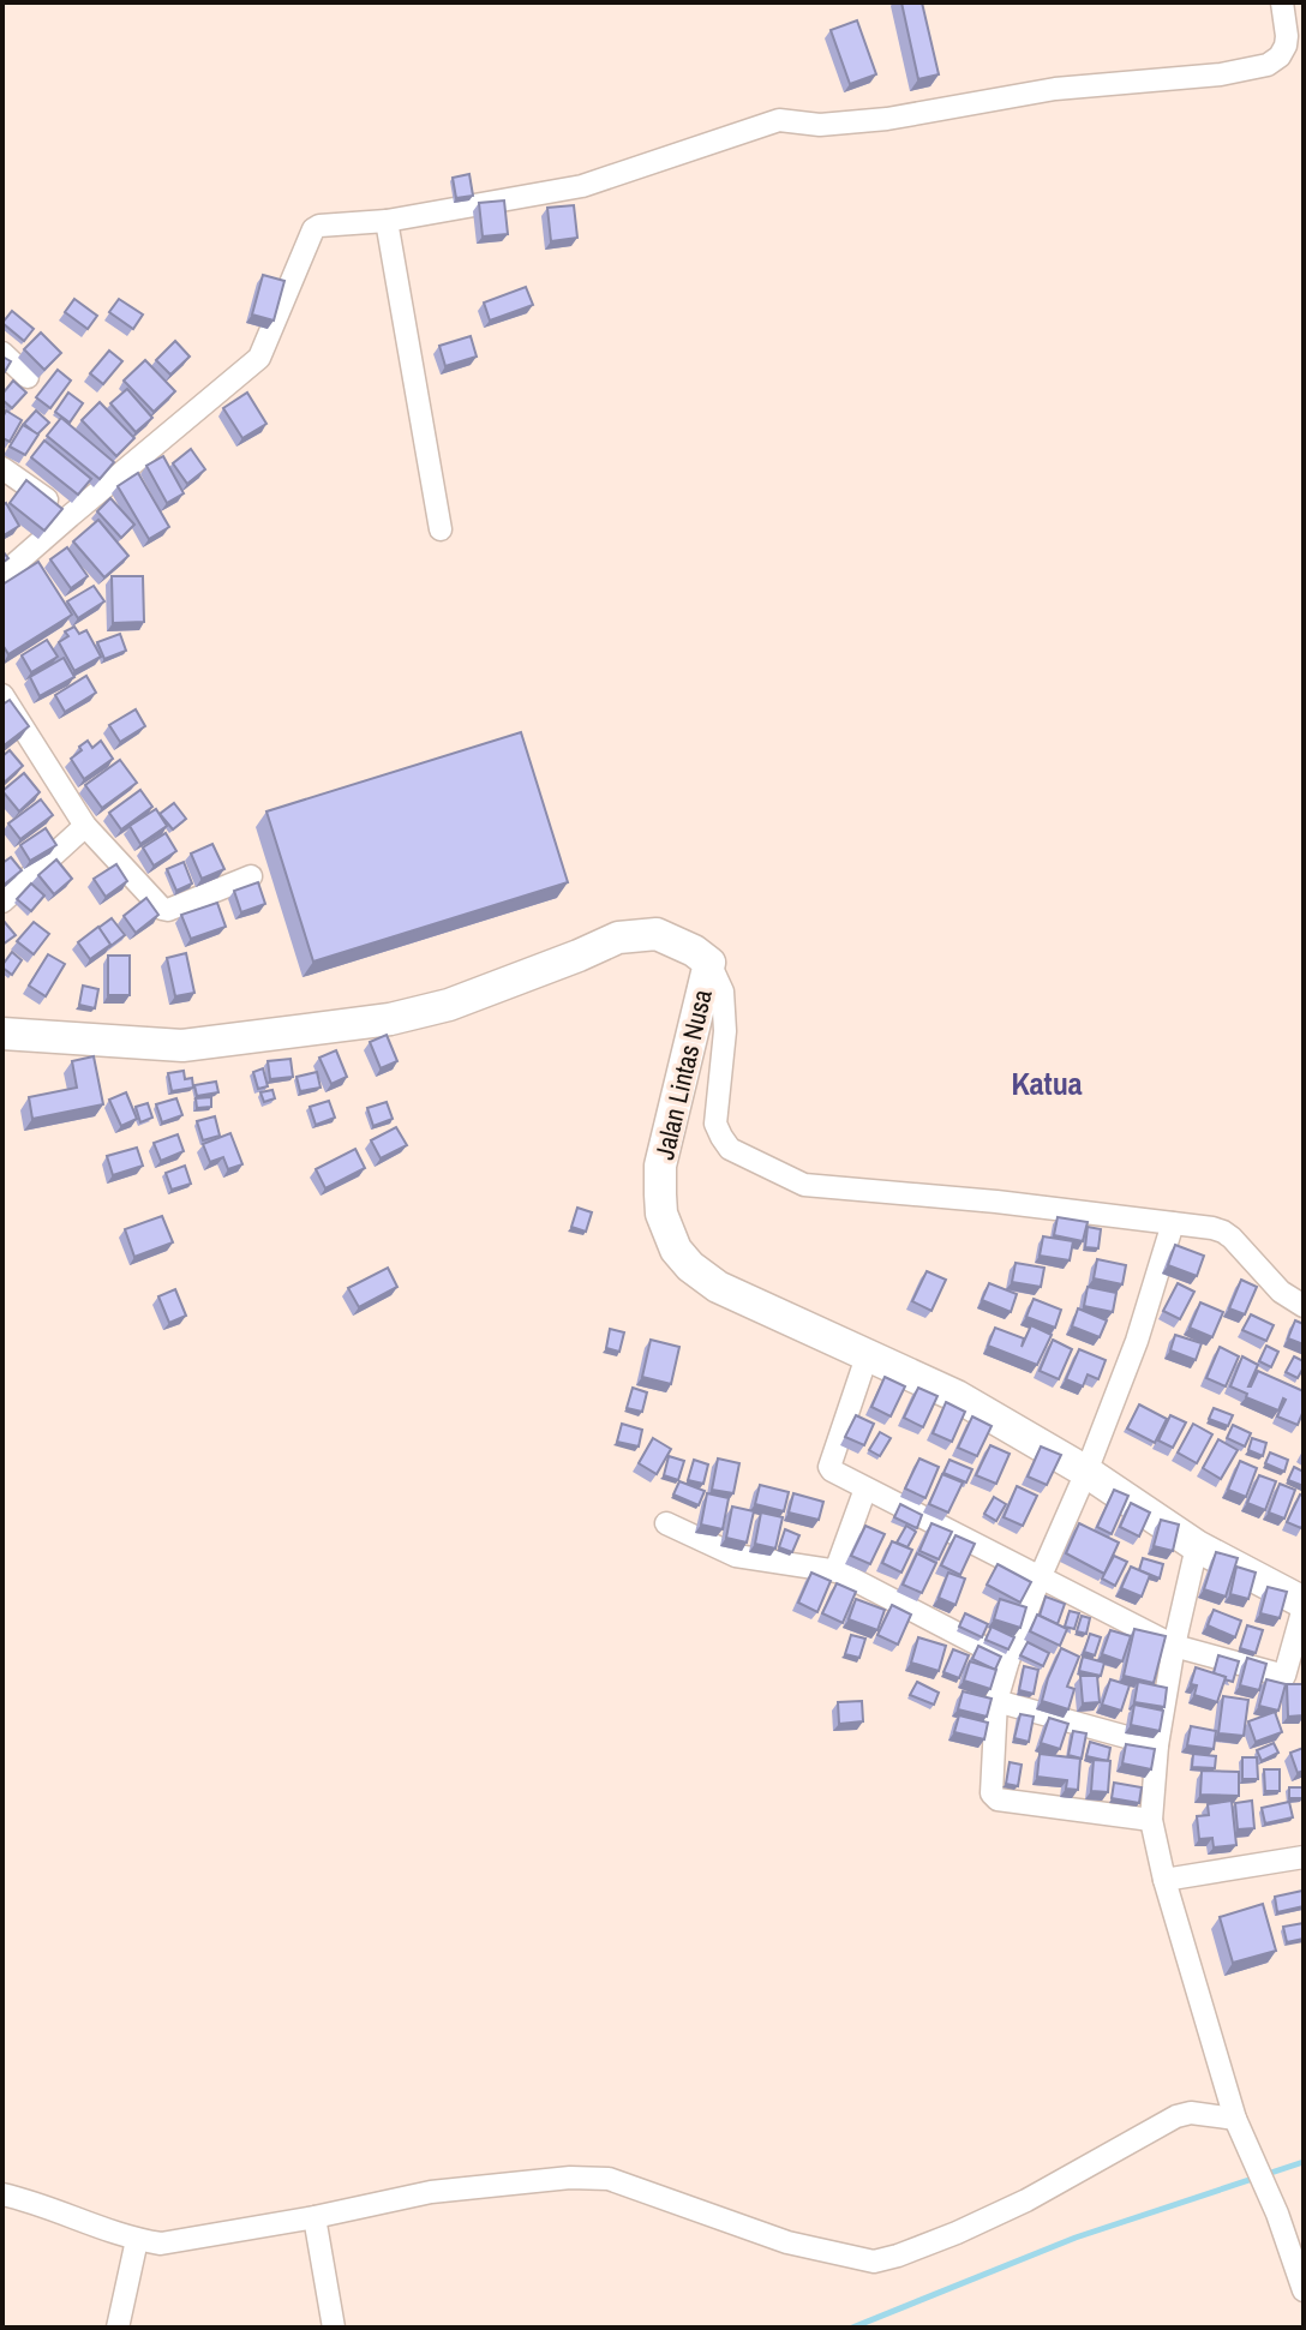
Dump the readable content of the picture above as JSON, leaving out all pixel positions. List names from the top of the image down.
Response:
{
  "streets": {
    "highway": ["Jalan Lintas Nusa"]
  },
  "districts": ["Katua"]
}
